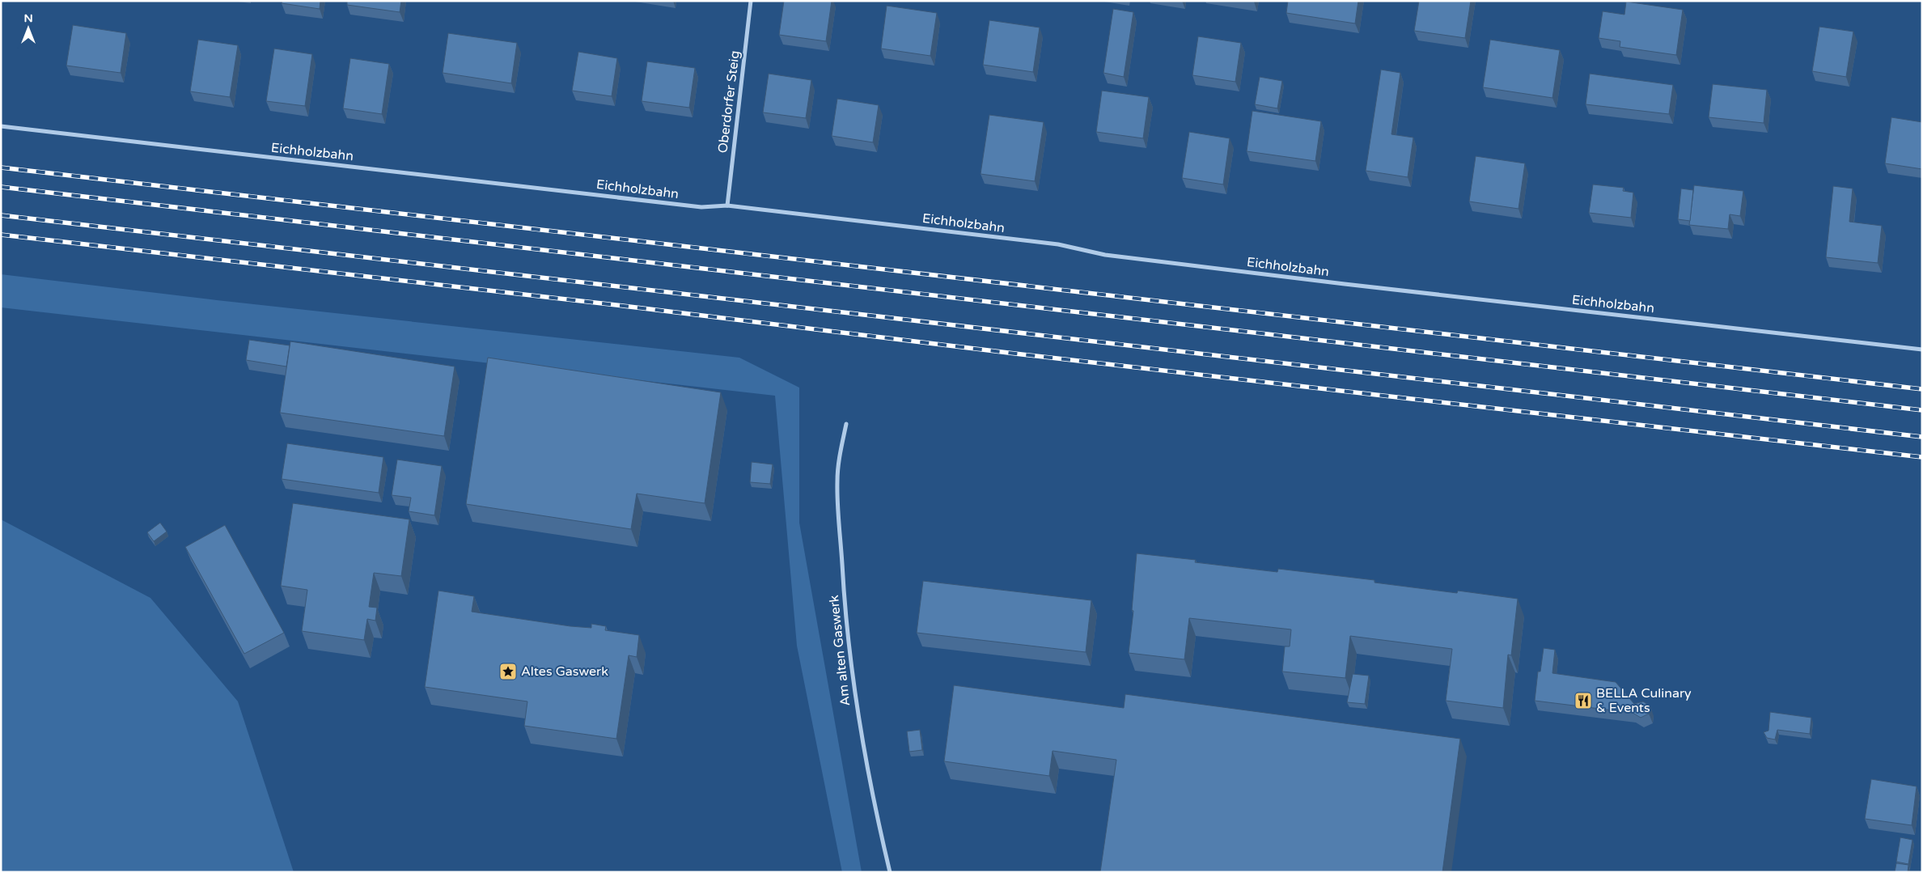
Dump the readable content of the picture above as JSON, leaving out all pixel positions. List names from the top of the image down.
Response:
{
  "streets": {
    "street": ["Oberdorfer Steig", "Eichholzbahn", "Am alten Gaswerk"]
  },
  "crossings": [
    ["Oberdorfer Steig", "Eichholzbahn"]
  ],
  "places": {
    "place": ["Altes Gaswerk"],
    "restaurant": ["BELLA Culinary & Events"]
  },
  "north": "top"
}
